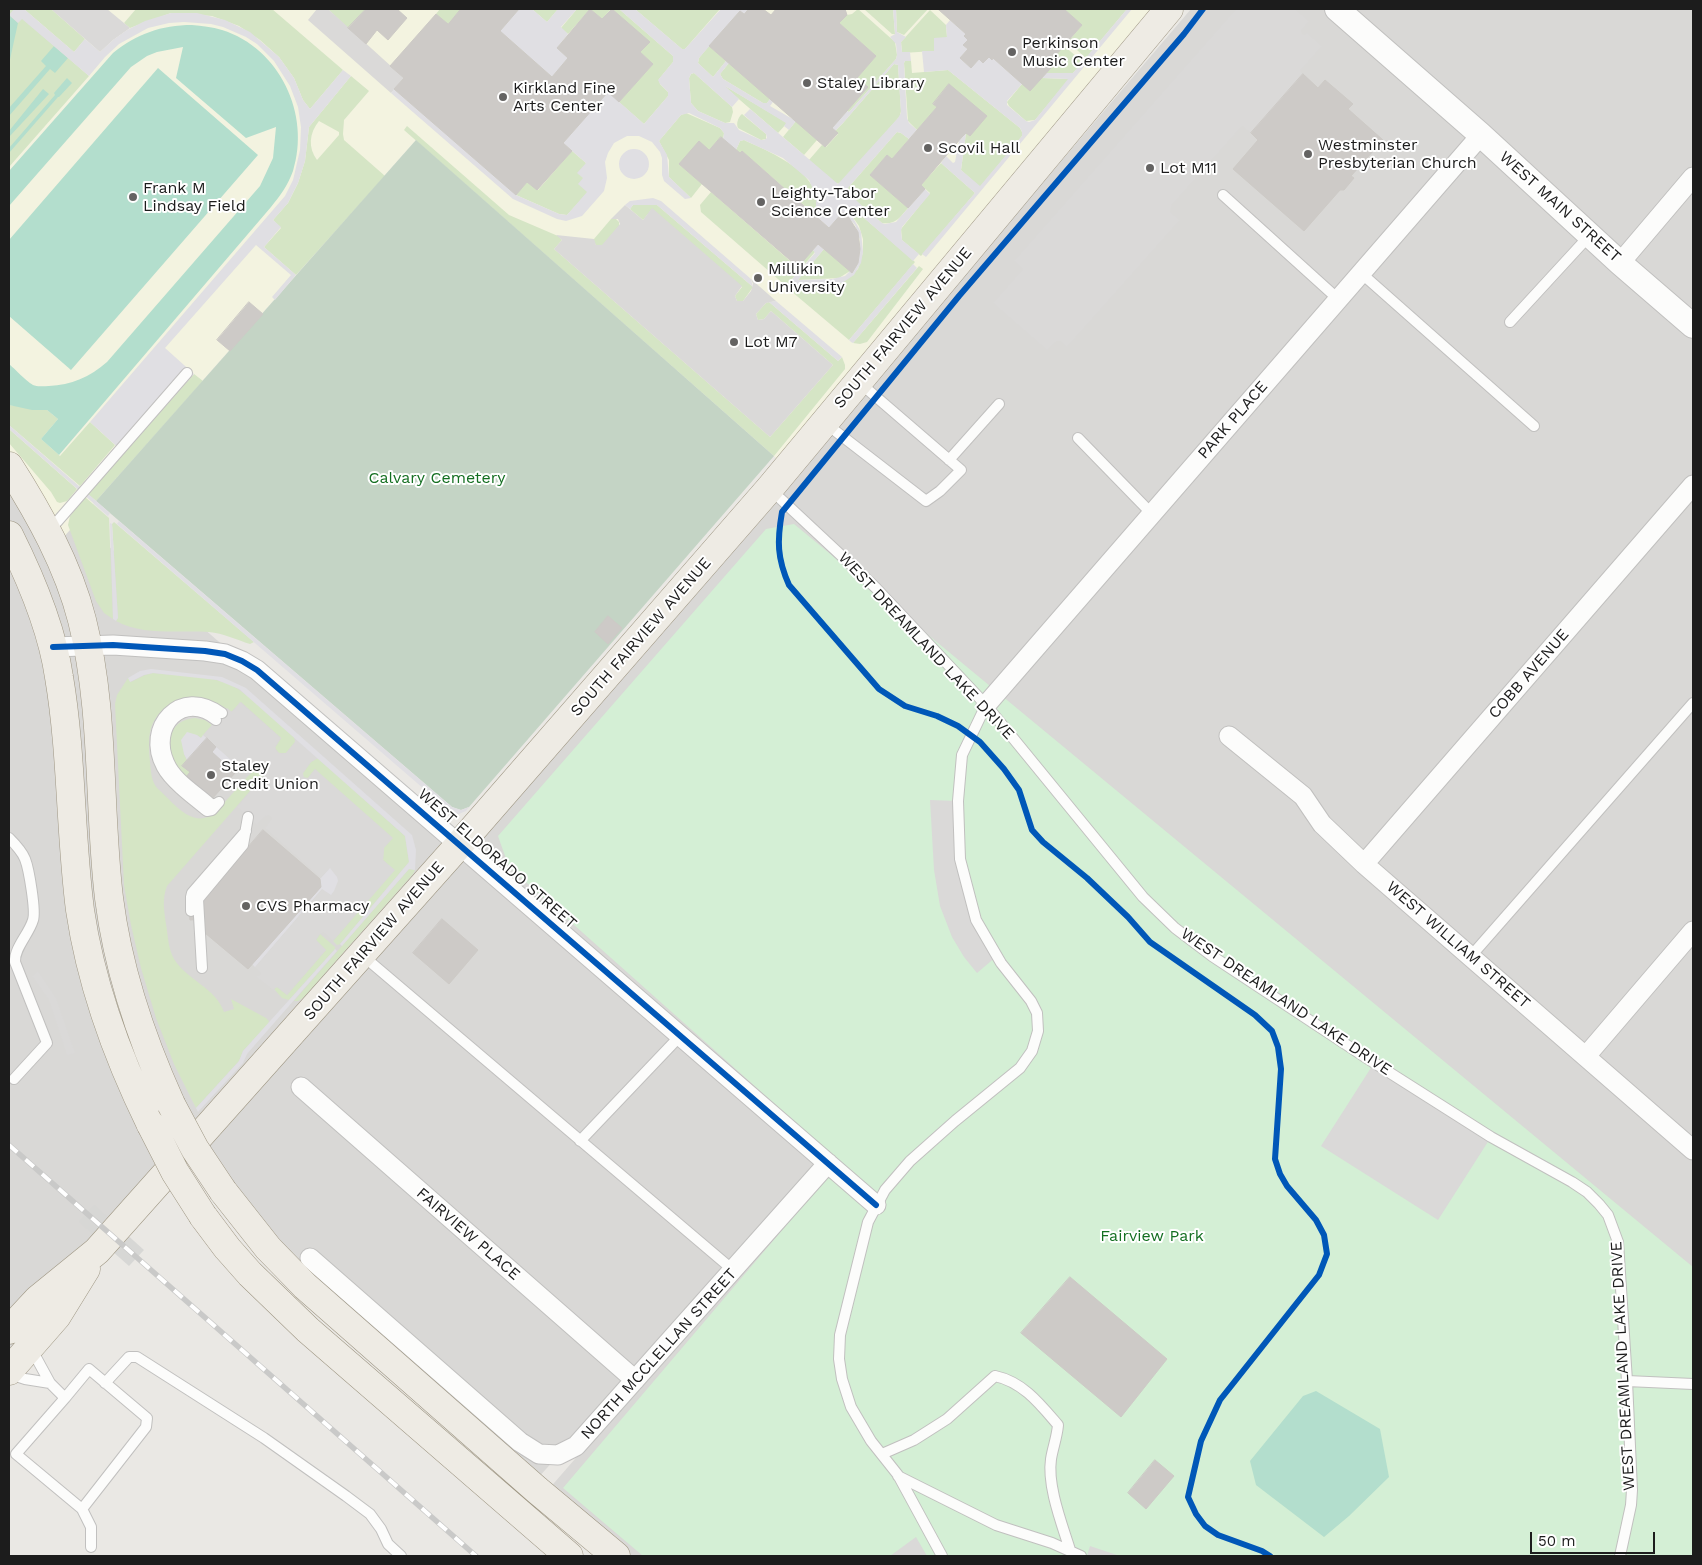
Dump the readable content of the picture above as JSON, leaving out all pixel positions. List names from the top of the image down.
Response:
{
  "streets": {
    "main road": ["SOUTH FAIRVIEW AVENUE"],
    "street": [
      "WEST MAIN STREET",
      "PARK PLACE",
      "COBB AVENUE",
      "WEST ELDORADO STREET",
      "WEST WILLIAM STREET",
      "FAIRVIEW PLACE",
      "NORTH MCCLELLAN STREET"
    ],
    "lane": ["WEST DREAMLAND LAKE DRIVE"]
  },
  "crossings": [
    ["WEST MAIN STREET", "PARK PLACE"],
    ["SOUTH FAIRVIEW AVENUE", "WEST DREAMLAND LAKE DRIVE"],
    ["SOUTH FAIRVIEW AVENUE", "WEST ELDORADO STREET"],
    ["PARK PLACE", "WEST DREAMLAND LAKE DRIVE"],
    ["COBB AVENUE", "WEST WILLIAM STREET"],
    ["WEST ELDORADO STREET", "NORTH MCCLELLAN STREET"],
    ["FAIRVIEW PLACE", "NORTH MCCLELLAN STREET"]
  ],
  "parks": ["Calvary Cemetery", "Fairview Park"],
  "places": [
    "Perkinson Music Center",
    "Staley Library",
    "Kirkland Fine Arts Center",
    "Scovil Hall",
    "Westminster Presbyterian Church",
    "Lot M11",
    "Frank M Lindsay Field",
    "Leighty-Tabor Science Center",
    "Millikin University",
    "Lot M7",
    "Staley Credit Union",
    "CVS Pharmacy"
  ],
  "scale_bar": "50 m"
}
